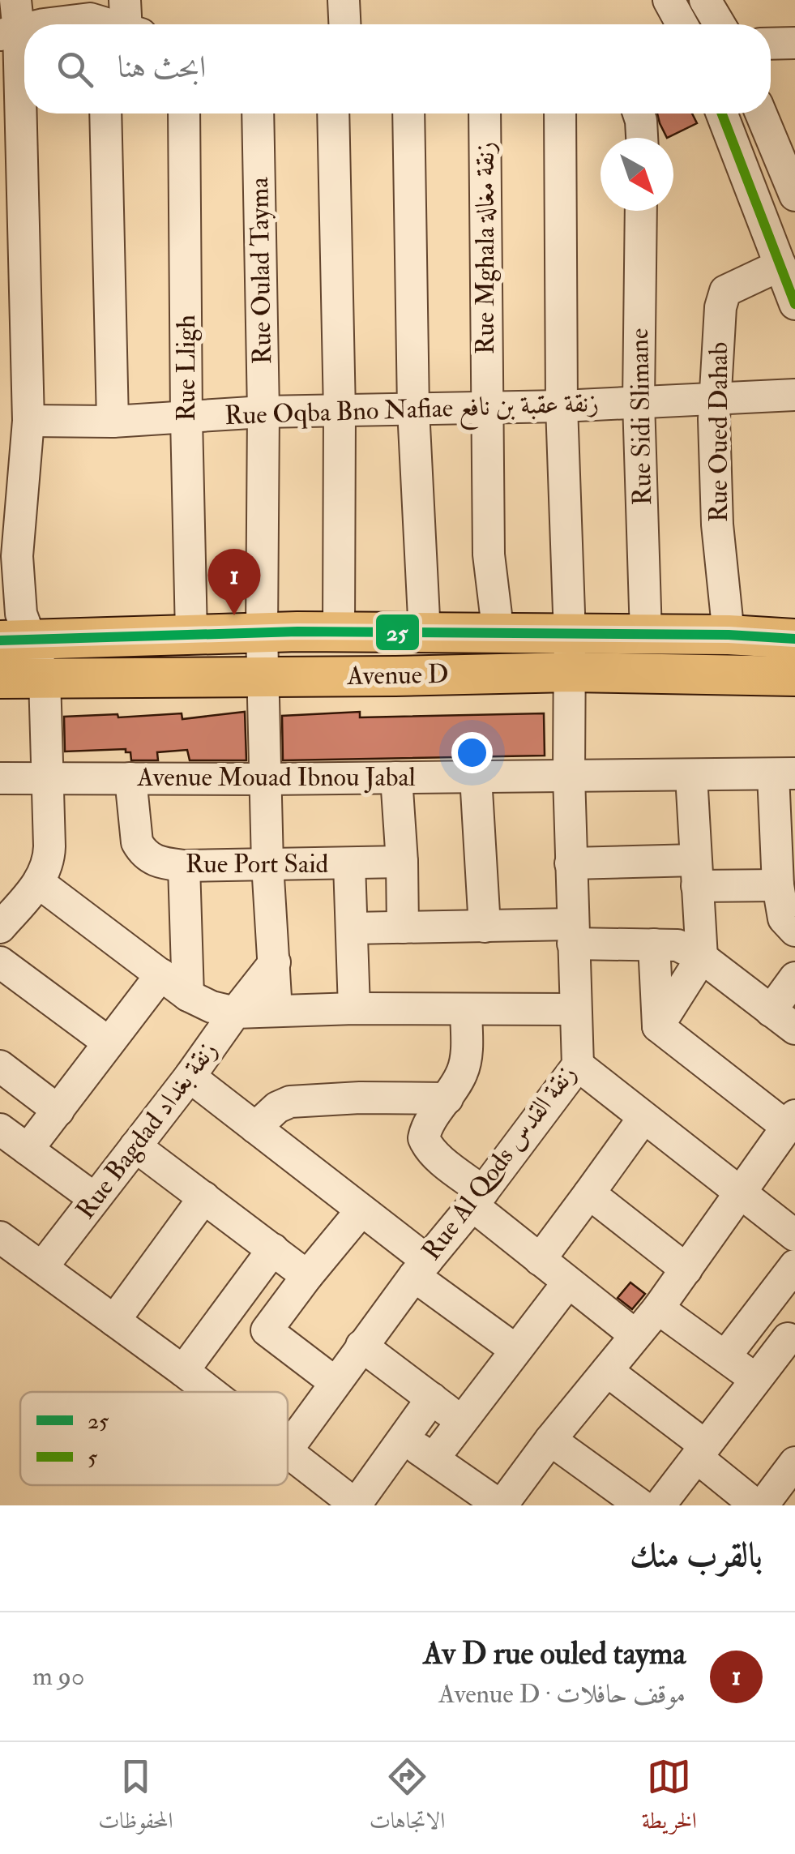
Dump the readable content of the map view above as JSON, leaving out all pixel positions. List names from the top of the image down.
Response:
{
  "streets": {
    "main road": ["Avenue D"],
    "street": [
      "Rue Mghala زنقة مغالة",
      "Rue Oulad Tayma",
      "Rue Lligh",
      "Rue Oqba Bno Nafiae زنقة عقبة بن نافع",
      "Rue Sidi Slimane",
      "Rue Oued Dahab",
      "Avenue Mouad Ibnou Jabal",
      "Rue Port Said",
      "Rue Bagdad زنقة بغداد",
      "Rue Al Qods زنقة القدس"
    ]
  },
  "crossings": [
    ["Rue Mghala زنقة مغالة", "Rue Oqba Bno Nafiae زنقة عقبة بن نافع"],
    ["Rue Mghala زنقة مغالة", "Avenue D"],
    ["Rue Oulad Tayma", "Rue Oqba Bno Nafiae زنقة عقبة بن نافع"],
    ["Rue Oulad Tayma", "Avenue D"],
    ["Rue Lligh", "Rue Oqba Bno Nafiae زنقة عقبة بن نافع"],
    ["Rue Lligh", "Avenue D"],
    ["Rue Oqba Bno Nafiae زنقة عقبة بن نافع", "Rue Sidi Slimane"],
    ["Rue Oqba Bno Nafiae زنقة عقبة بن نافع", "Rue Oued Dahab"],
    ["Rue Oqba Bno Nafiae زنقة عقبة بن نافع", "Rue Al Qods زنقة القدس"],
    ["Rue Sidi Slimane", "Avenue D"],
    ["Rue Oued Dahab", "Avenue D"],
    ["Avenue D", "Rue Al Qods زنقة القدس"],
    ["Avenue Mouad Ibnou Jabal", "Rue Port Said"],
    ["Avenue Mouad Ibnou Jabal", "Rue Al Qods زنقة القدس"]
  ],
  "lines": ["transit line 5", "transit line 25"],
  "legend": ["25", "5"],
  "north": "bottom right",
  "page": {
    "search": "ابحث هنا",
    "pins": "1",
    "heading": "بالقرب منك",
    "list": [
      {
        "mark": "1",
        "name": "Av D rue ouled tayma",
        "note": "موقف حافلات · Avenue D",
        "value": "90 m"
      }
    ],
    "nav": ["الخريطة", "الاتجاهات", "المحفوظات"]
  }
}
